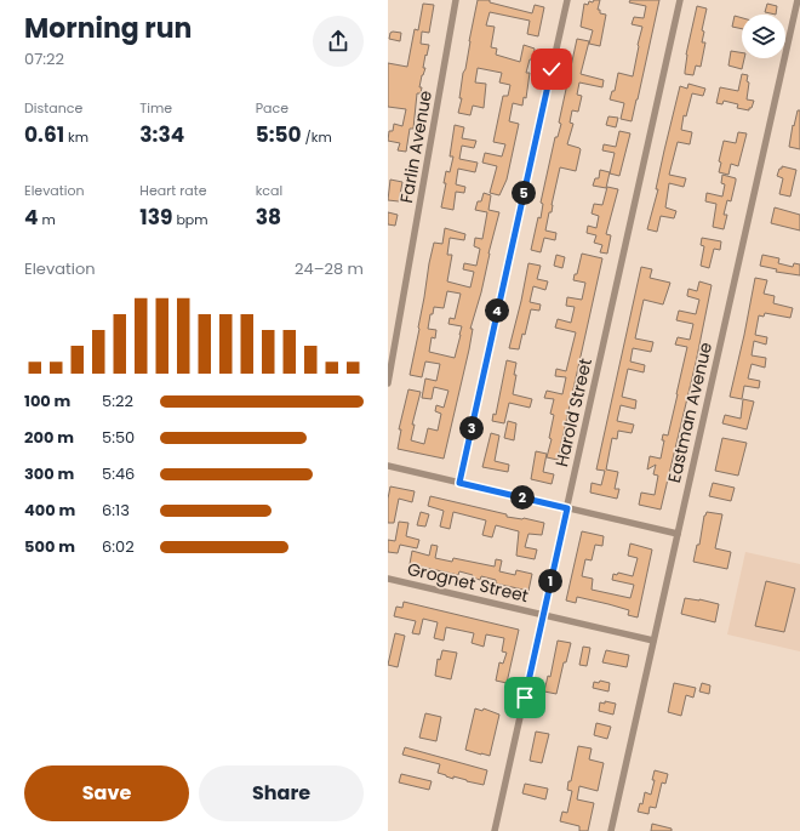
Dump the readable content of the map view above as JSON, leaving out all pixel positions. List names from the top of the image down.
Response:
{
  "streets": {
    "street": [
      "Farlin Avenue",
      "Harold Street",
      "Eastman Avenue",
      "Grognet Street"
    ]
  },
  "crossings": [
    ["Harold Street", "Grognet Street"],
    ["Eastman Avenue", "Grognet Street"]
  ],
  "page": {
    "heading": ["Morning run", "07:22"],
    "stats": [
      ["Distance", "0.61 km"],
      ["Time", "3:34"],
      ["Pace", "5:50 /km"],
      ["Elevation", "4 m"],
      ["Heart rate", "139 bpm"],
      ["kcal", "38"]
    ],
    "pins": [
      "5",
      "4",
      "3",
      "2",
      "1"
    ],
    "chart": ["Elevation", "24–28 m"],
    "list": [
      {
        "name": "100 m",
        "note": "5:22"
      },
      {
        "name": "200 m",
        "note": "5:50"
      },
      {
        "name": "300 m",
        "note": "5:46"
      },
      {
        "name": "400 m",
        "note": "6:13"
      },
      {
        "name": "500 m",
        "note": "6:02"
      }
    ],
    "buttons": ["Save", "Share"]
  }
}
